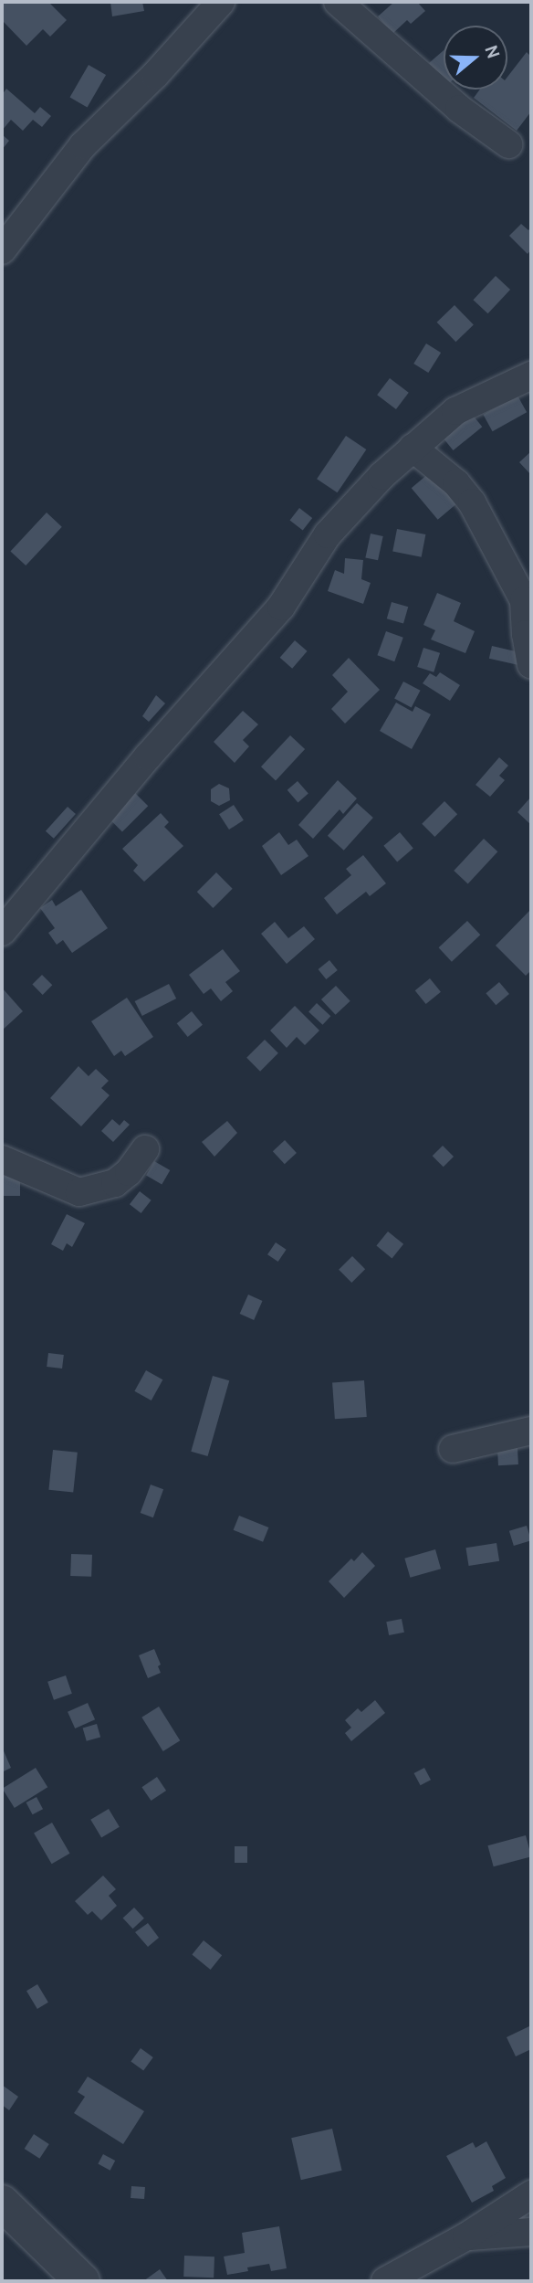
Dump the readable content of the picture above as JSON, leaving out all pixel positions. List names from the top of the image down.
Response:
{
  "north": "right"
}
